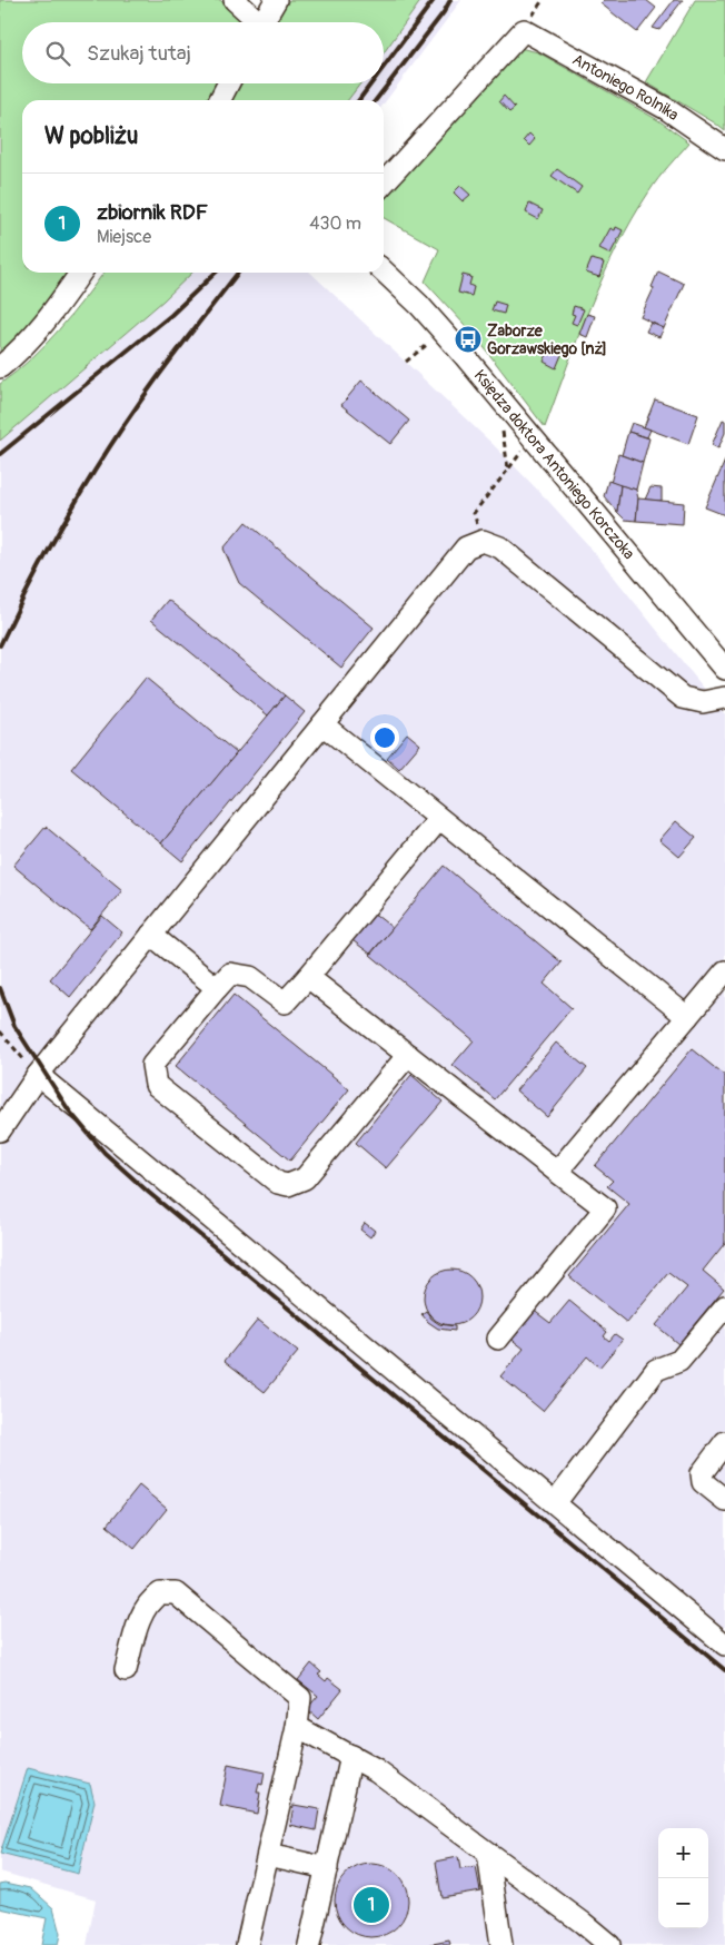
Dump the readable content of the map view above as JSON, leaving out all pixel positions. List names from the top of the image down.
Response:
{
  "streets": {
    "street": ["Antoniego Rolnika", "Księdza doktora Antoniego Korczoka"]
  },
  "places": {
    "bus stop": ["Zaborze Gorzawskiego [nż]"]
  },
  "page": {
    "search": "Szukaj tutaj",
    "heading": "W pobliżu",
    "list": [
      {
        "mark": "1",
        "name": "zbiornik RDF",
        "note": "Miejsce",
        "value": "430 m"
      }
    ],
    "map_buttons": ["+", "−"],
    "pins": "1"
  }
}
